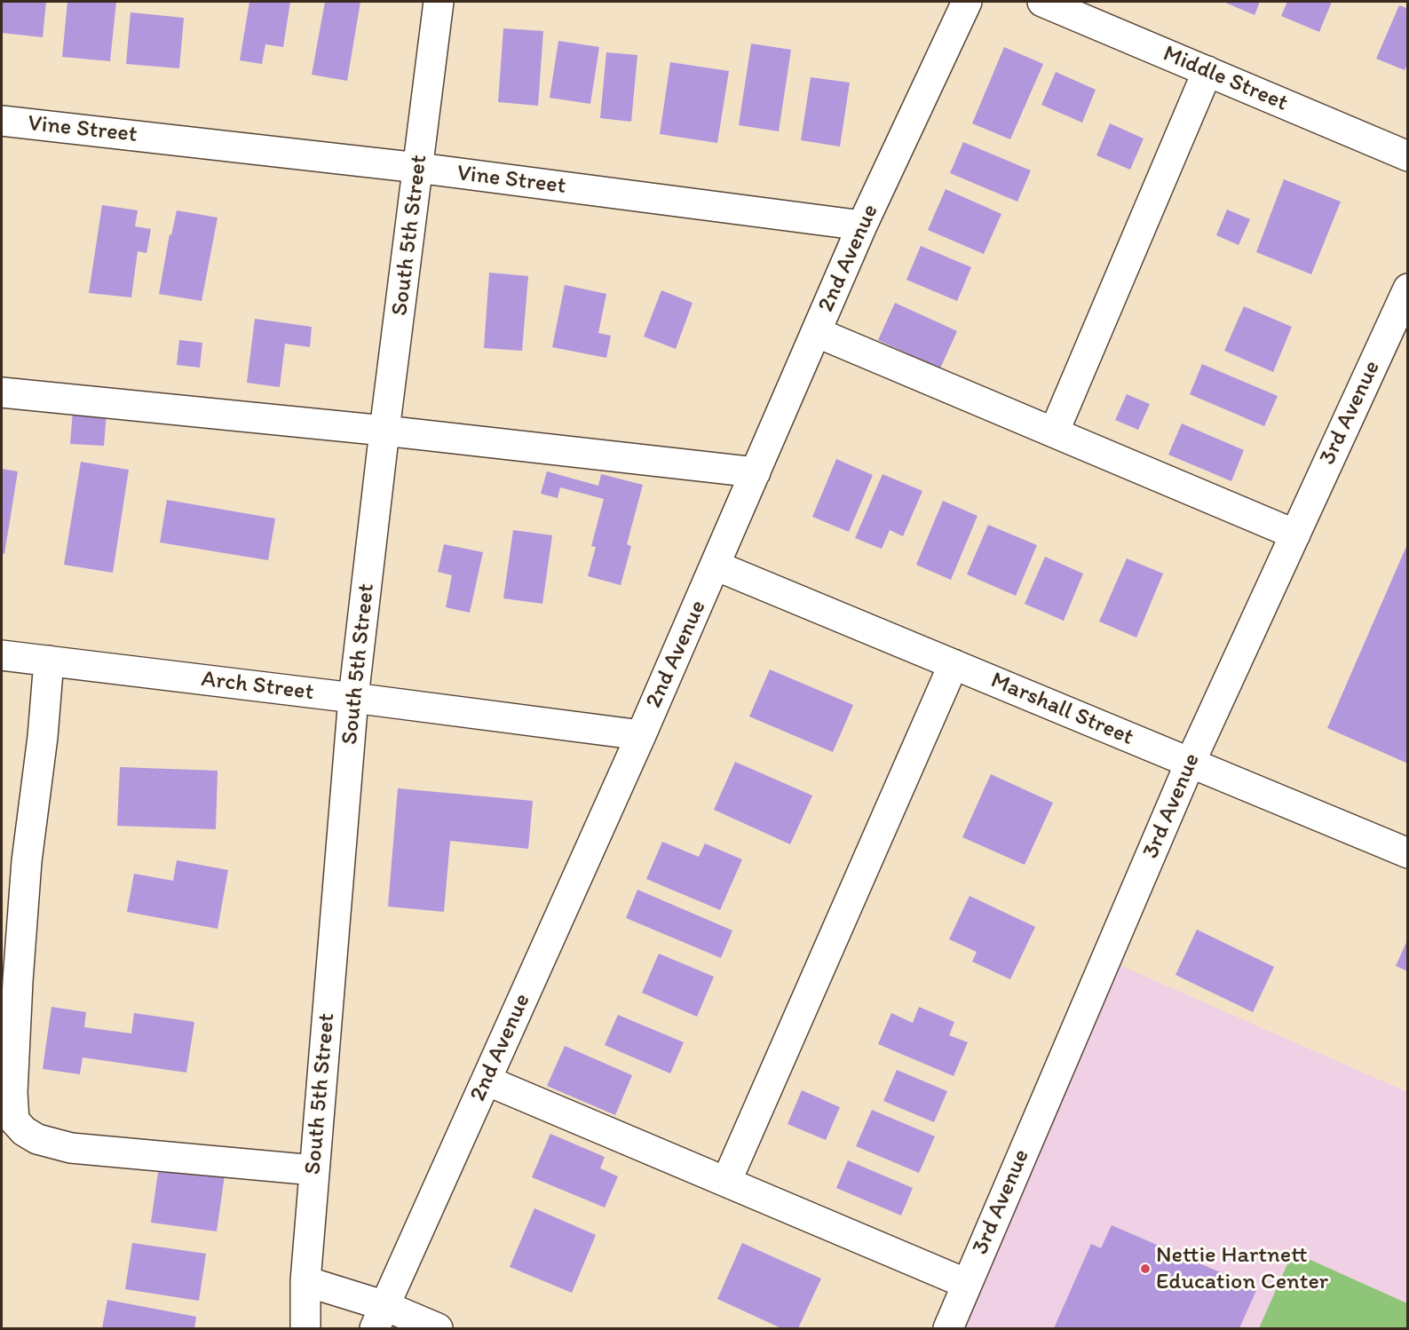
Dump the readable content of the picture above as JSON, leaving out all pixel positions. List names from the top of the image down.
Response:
{
  "streets": {
    "street": [
      "Middle Street",
      "Vine Street",
      "South 5th Street",
      "2nd Avenue",
      "3rd Avenue",
      "Arch Street",
      "Marshall Street"
    ]
  },
  "crossings": [
    ["Vine Street", "South 5th Street"],
    ["Vine Street", "2nd Avenue"],
    ["South 5th Street", "Arch Street"],
    ["2nd Avenue", "Arch Street"],
    ["2nd Avenue", "Marshall Street"],
    ["3rd Avenue", "Marshall Street"]
  ],
  "places": ["Nettie Hartnett Education Center"]
}
